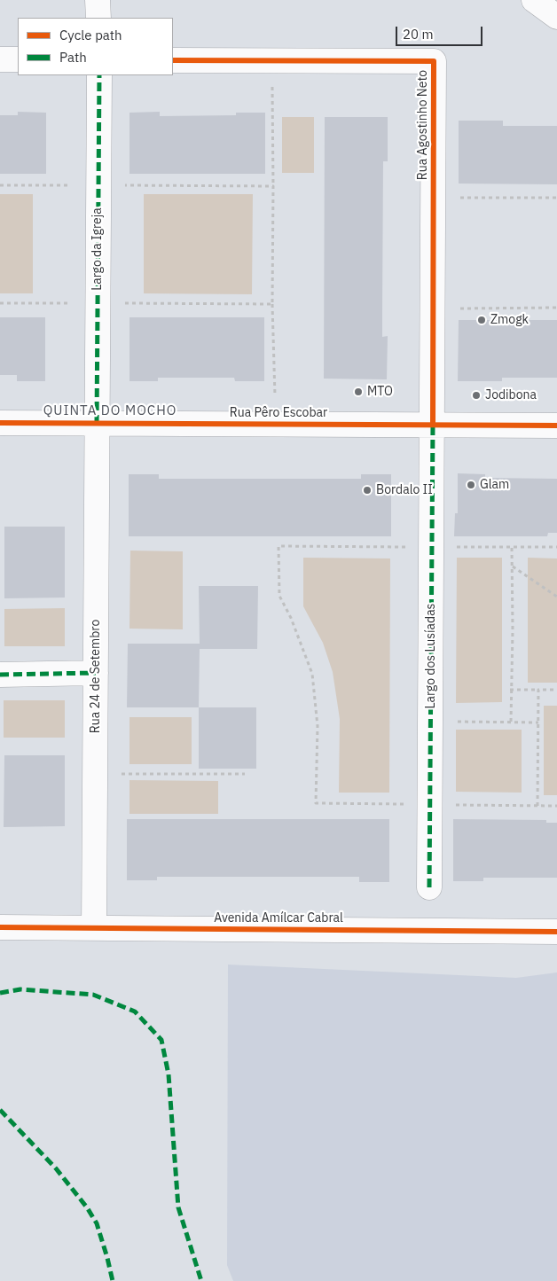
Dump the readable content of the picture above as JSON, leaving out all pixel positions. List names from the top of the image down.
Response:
{
  "streets": {
    "street": [
      "Rua Agostinho Neto",
      "Largo da Igreja",
      "Rua Pêro Escobar",
      "Largo dos Lusíadas",
      "Rua 24 de Setembro",
      "Avenida Amílcar Cabral"
    ]
  },
  "crossings": [
    ["Rua Agostinho Neto", "Rua Pêro Escobar"],
    ["Rua Agostinho Neto", "Largo dos Lusíadas"],
    ["Largo da Igreja", "Rua Pêro Escobar"],
    ["Largo da Igreja", "Rua 24 de Setembro"],
    ["Rua Pêro Escobar", "Largo dos Lusíadas"],
    ["Rua Pêro Escobar", "Rua 24 de Setembro"],
    ["Rua 24 de Setembro", "Avenida Amílcar Cabral"]
  ],
  "districts": ["QUINTA DO MOCHO"],
  "places": [
    "Zmogk",
    "MTO",
    "Jodibona",
    "Glam",
    "Bordalo II"
  ],
  "legend": ["Cycle path", "Path"],
  "scale_bar": "20 m"
}
